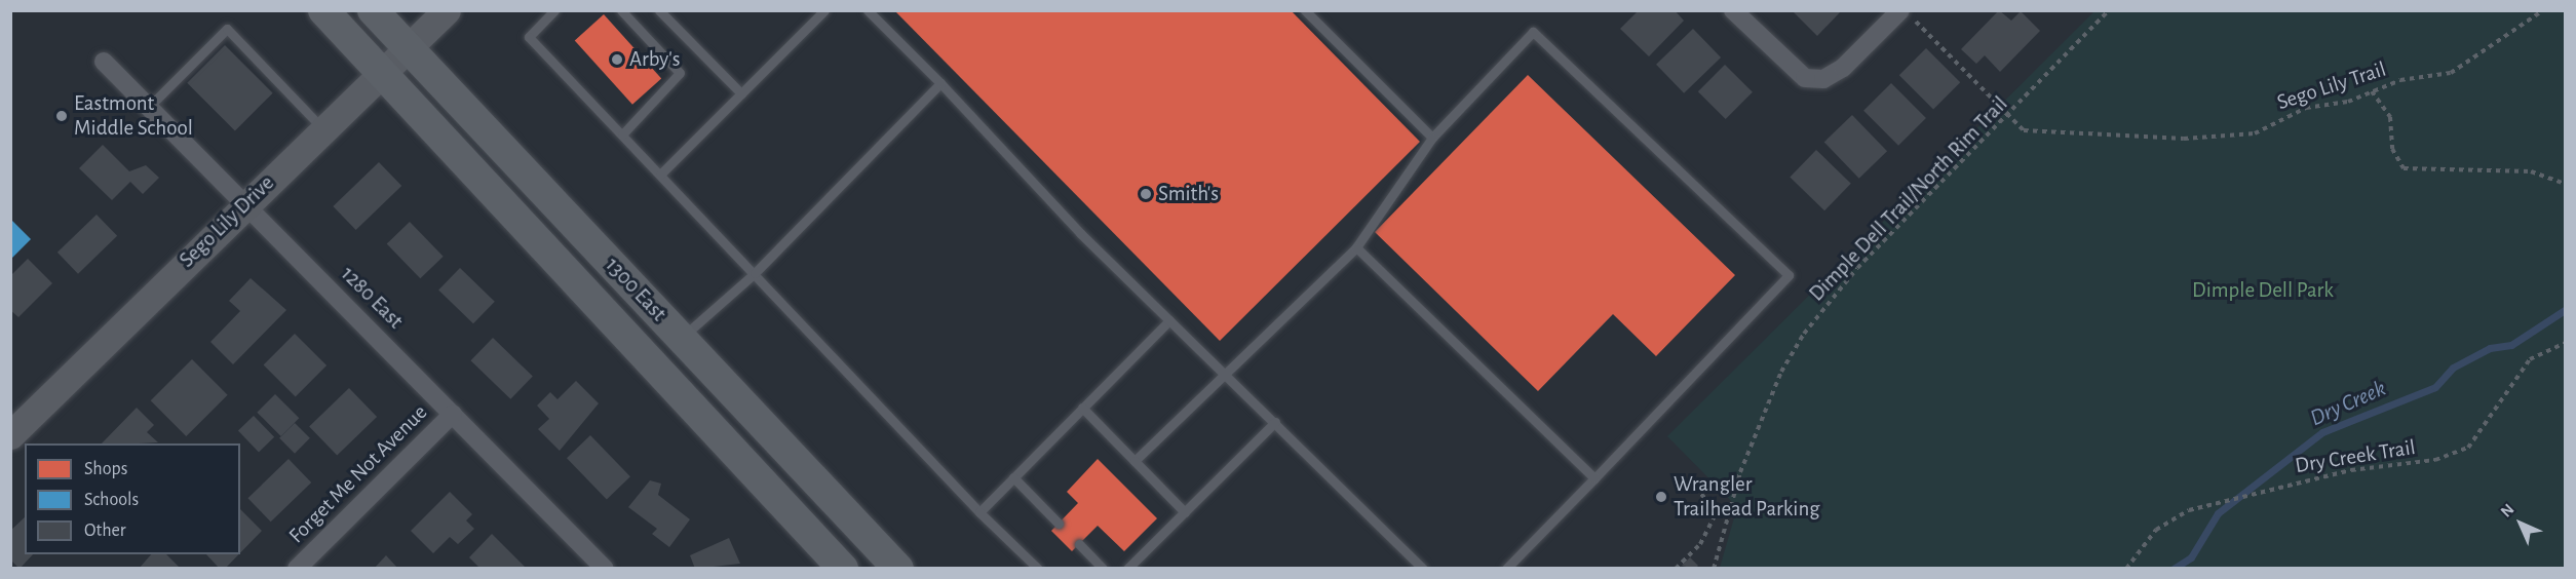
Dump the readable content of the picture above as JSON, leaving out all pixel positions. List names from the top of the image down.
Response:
{
  "streets": {
    "main road": ["Sego Lily Drive", "1300 East"],
    "street": ["1280 East", "Forget Me Not Avenue"],
    "path": ["Sego Lily Trail", "Dimple Dell Trail/North Rim Trail", "Dry Creek Trail"]
  },
  "crossings": [
    ["Sego Lily Trail", "Dimple Dell Trail/North Rim Trail"],
    ["Sego Lily Drive", "1300 East"],
    ["Sego Lily Drive", "1280 East"],
    ["1280 East", "Forget Me Not Avenue"]
  ],
  "water": ["Dry Creek"],
  "parks": ["Dimple Dell Park"],
  "places": [
    "Arby's",
    "Eastmont Middle School",
    "Smith's",
    "Wrangler Trailhead Parking"
  ],
  "legend": ["Shops", "Schools", "Other"],
  "north": "top left"
}
